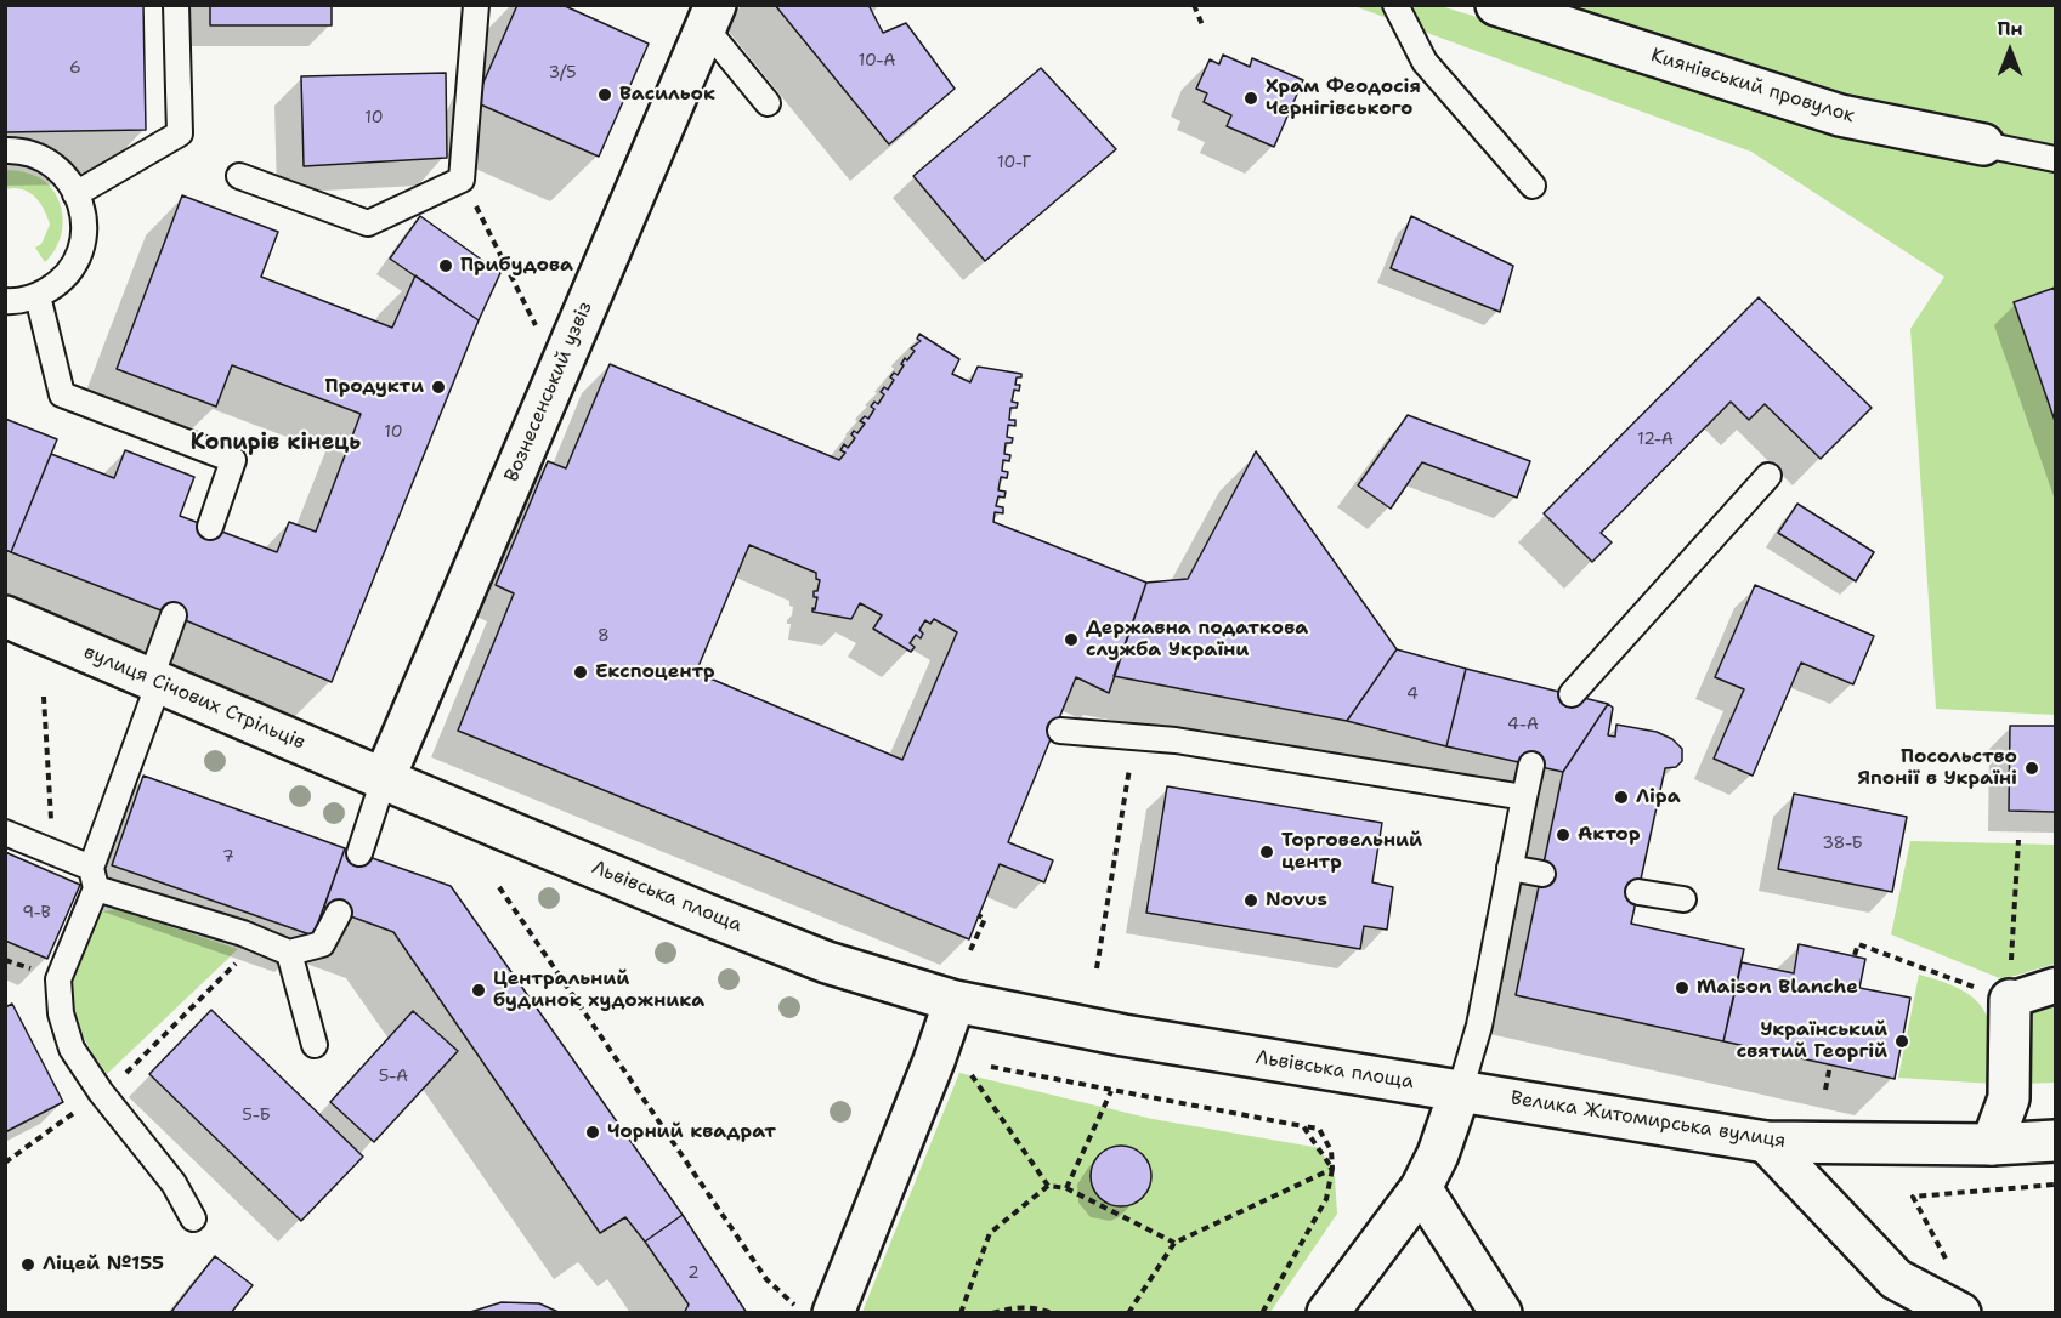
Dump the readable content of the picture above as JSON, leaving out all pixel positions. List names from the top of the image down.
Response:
{
  "streets": {
    "main road": [
      "Киянівський провулок",
      "Вознесенський узвіз",
      "вулиця Січових Стрільців",
      "Львівська площа",
      "Велика Житомирська вулиця"
    ]
  },
  "crossings": [
    ["Вознесенський узвіз", "вулиця Січових Стрільців"],
    ["Вознесенський узвіз", "Львівська площа"],
    ["вулиця Січових Стрільців", "Львівська площа"],
    ["Львівська площа", "Велика Житомирська вулиця"]
  ],
  "districts": ["Копирів кінець"],
  "places": [
    "Васильок",
    "Храм Феодосія Чернігівського",
    "Прибудова",
    "Продукти",
    "Державна податкова служба України",
    "Експоцентр",
    "Посольство Японії в Україні",
    "Ліра",
    "Актор",
    "Торговельний центр",
    "Novus",
    "Maison Blanche",
    "Центральний будинок художника",
    "Український святий Георгій",
    "Чорний квадрат",
    "Ліцей №155"
  ],
  "house_numbers": [
    "10-А",
    "6",
    "3/5",
    "10",
    "10-Г",
    "10",
    "12-А",
    "8",
    "4",
    "4-А",
    "38-Б",
    "7",
    "9-В",
    "5-А",
    "5-Б",
    "2"
  ],
  "north": "top"
}
